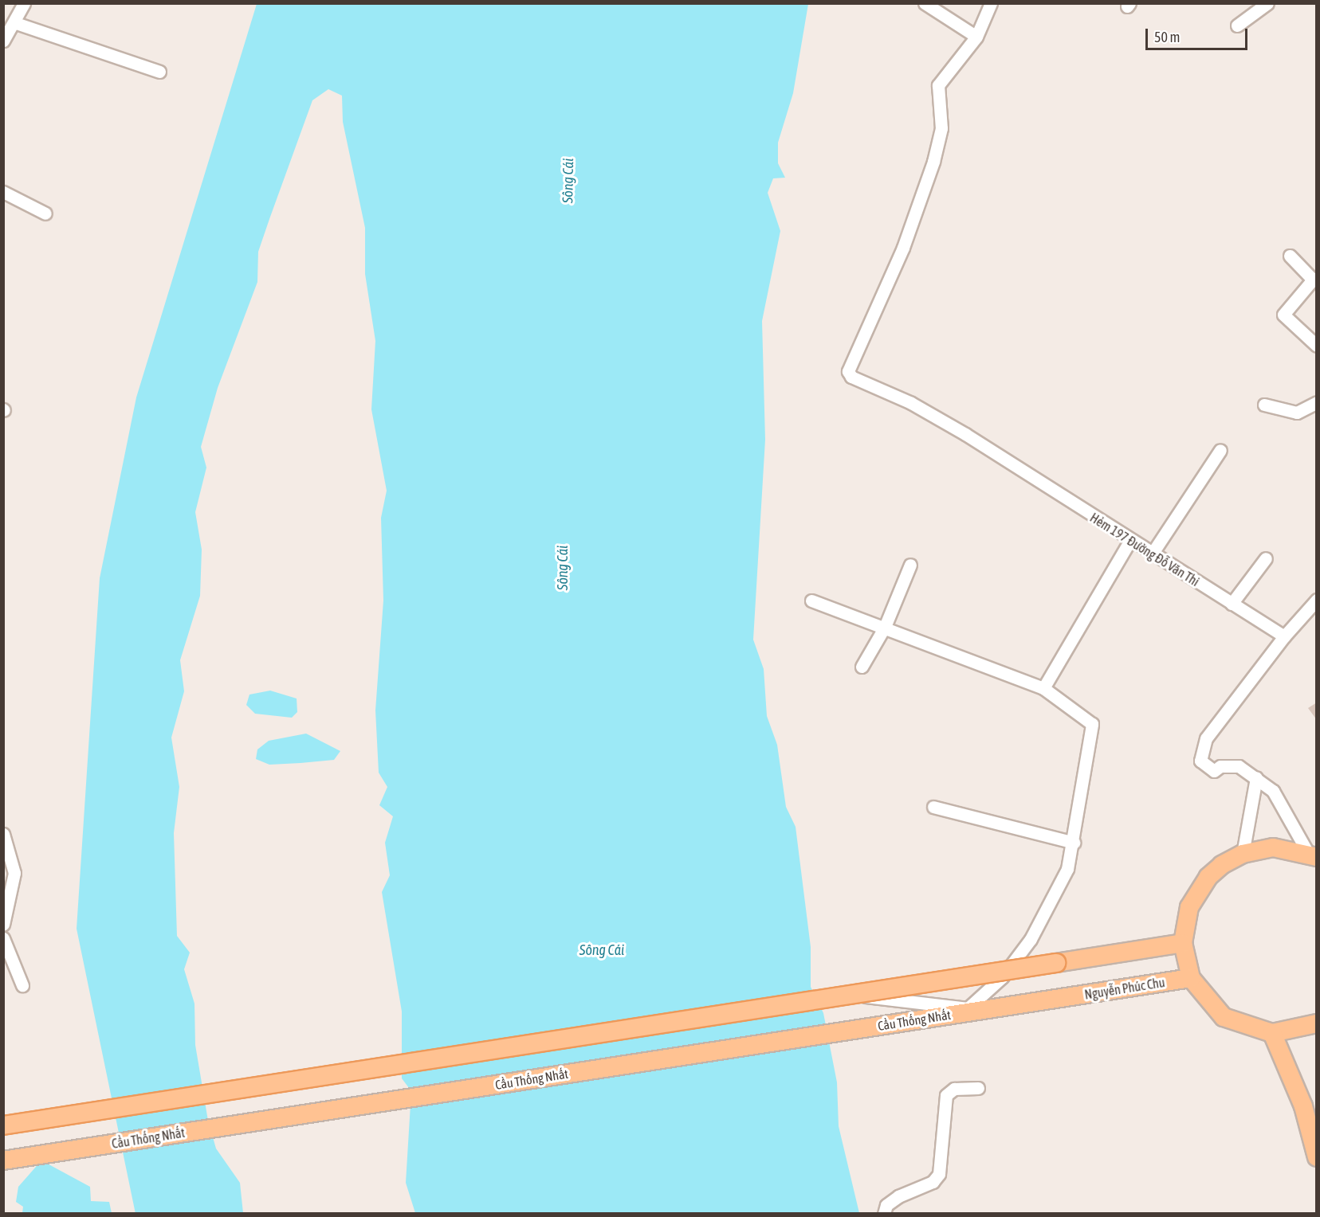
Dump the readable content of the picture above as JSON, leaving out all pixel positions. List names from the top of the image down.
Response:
{
  "streets": {
    "main road": ["Nguyễn Phúc Chu", "Cầu Thống Nhất"],
    "street": ["Hẻm 197 Đường Đỗ Văn Thi"]
  },
  "crossings": [
    ["Nguyễn Phúc Chu", "Cầu Thống Nhất"]
  ],
  "water": ["Sông Cái"],
  "scale_bar": "50 m"
}
